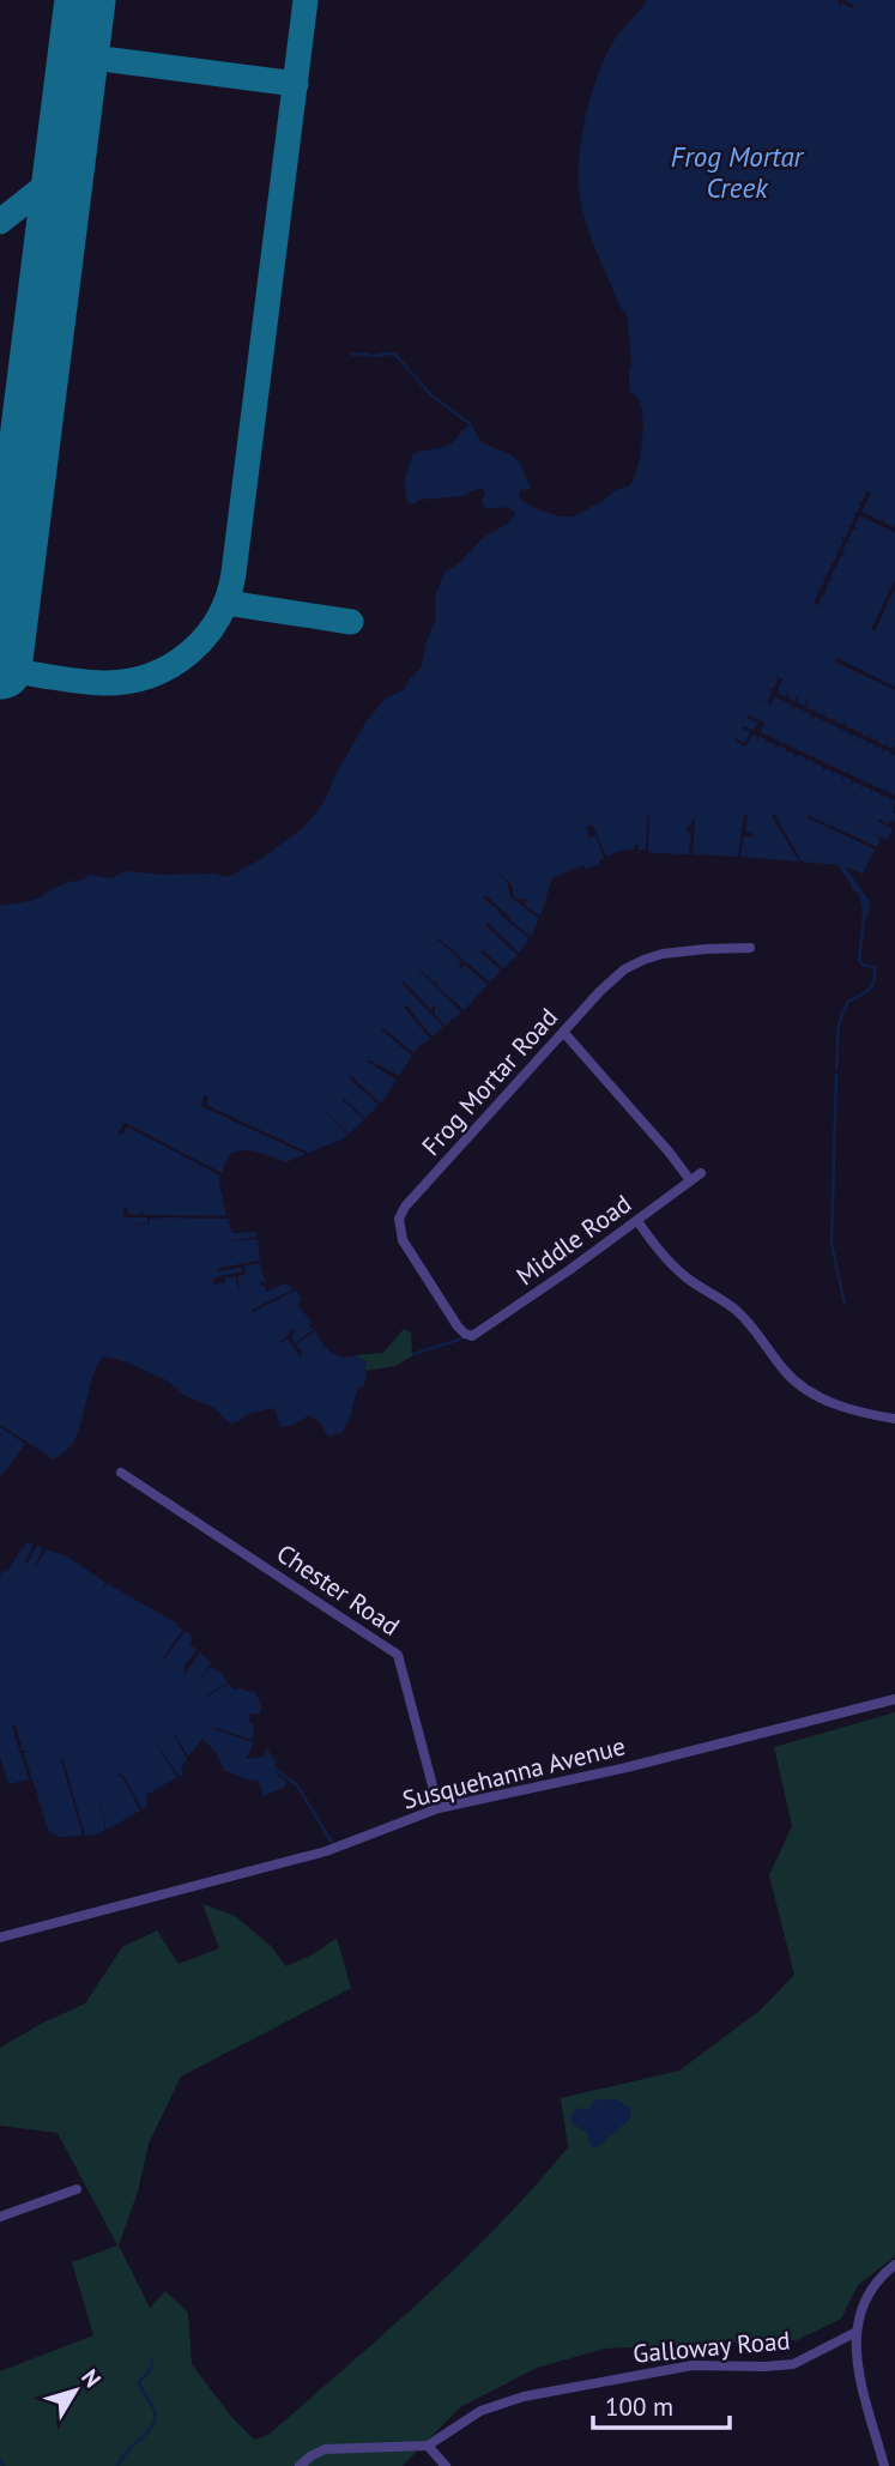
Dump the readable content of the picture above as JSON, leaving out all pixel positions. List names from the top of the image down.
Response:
{
  "streets": {
    "street": [
      "Frog Mortar Road",
      "Middle Road",
      "Chester Road",
      "Susquehanna Avenue",
      "Galloway Road"
    ]
  },
  "crossings": [
    ["Frog Mortar Road", "Middle Road"],
    ["Chester Road", "Susquehanna Avenue"]
  ],
  "water": ["Frog Mortar Creek"],
  "scale_bar": "100 m",
  "north": "top right"
}
